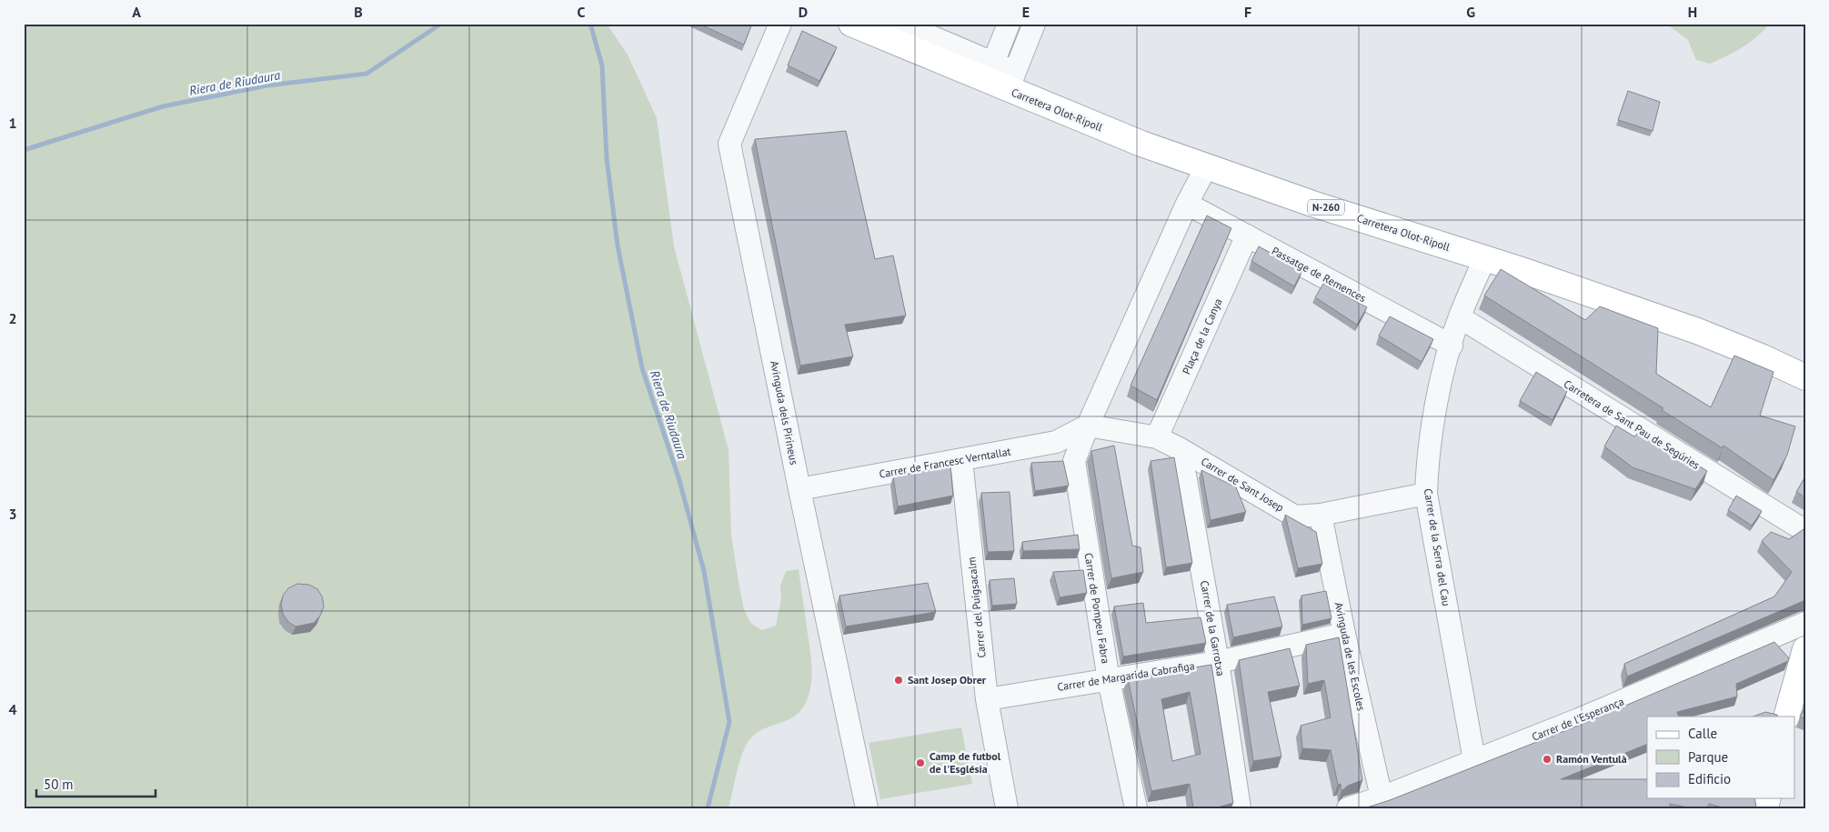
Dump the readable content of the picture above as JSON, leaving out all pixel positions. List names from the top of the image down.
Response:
{
  "streets": {
    "main road": ["Carretera Olot-Ripoll", "N-260"],
    "street": [
      "Passatge de Remences",
      "Plaça de la Canya",
      "Avinguda dels Pirineus",
      "Carretera de Sant Pau de Segúries",
      "Carrer de Francesc Verntallat",
      "Carrer de Sant Josep",
      "Carrer de la Serra del Cau",
      "Carrer del Puigsacalm",
      "Carrer de Pompeu Fabra",
      "Carrer de la Garrotxa",
      "Avinguda de les Escoles",
      "Carrer de Margarida Cabrafiga",
      "Carrer de l'Esperança"
    ]
  },
  "crossings": [
    ["Carretera Olot-Ripoll", "Carrer de la Serra del Cau"],
    ["Passatge de Remences", "Plaça de la Canya"],
    ["Passatge de Remences", "Carrer de la Serra del Cau"],
    ["Plaça de la Canya", "Carrer de Sant Josep"],
    ["Avinguda dels Pirineus", "Carrer de Francesc Verntallat"],
    ["Carretera de Sant Pau de Segúries", "Carrer de la Serra del Cau"],
    ["Carrer de Francesc Verntallat", "Carrer de Sant Josep"],
    ["Carrer de Francesc Verntallat", "Carrer del Puigsacalm"],
    ["Carrer de Francesc Verntallat", "Carrer de Pompeu Fabra"],
    ["Carrer de Sant Josep", "Carrer de la Serra del Cau"],
    ["Carrer de Sant Josep", "Carrer de Pompeu Fabra"],
    ["Carrer de Sant Josep", "Carrer de la Garrotxa"],
    ["Carrer de Sant Josep", "Avinguda de les Escoles"],
    ["Carrer de la Serra del Cau", "Carrer de l'Esperança"],
    ["Carrer del Puigsacalm", "Carrer de Margarida Cabrafiga"],
    ["Carrer de Pompeu Fabra", "Carrer de Margarida Cabrafiga"],
    ["Carrer de la Garrotxa", "Carrer de Margarida Cabrafiga"],
    ["Avinguda de les Escoles", "Carrer de Margarida Cabrafiga"],
    ["Avinguda de les Escoles", "Carrer de l'Esperança"]
  ],
  "water": ["Riera de Riudaura"],
  "places": ["Sant Josep Obrer", "Ramón Ventulà", "Camp de futbol de l'Església"],
  "legend": ["Calle", "Parque", "Edificio"],
  "scale_bar": "50 m",
  "grid": {
    "columns": [
      "A",
      "B",
      "C",
      "D",
      "E",
      "F",
      "G",
      "H"
    ],
    "rows": [
      "1",
      "2",
      "3",
      "4"
    ]
  }
}
